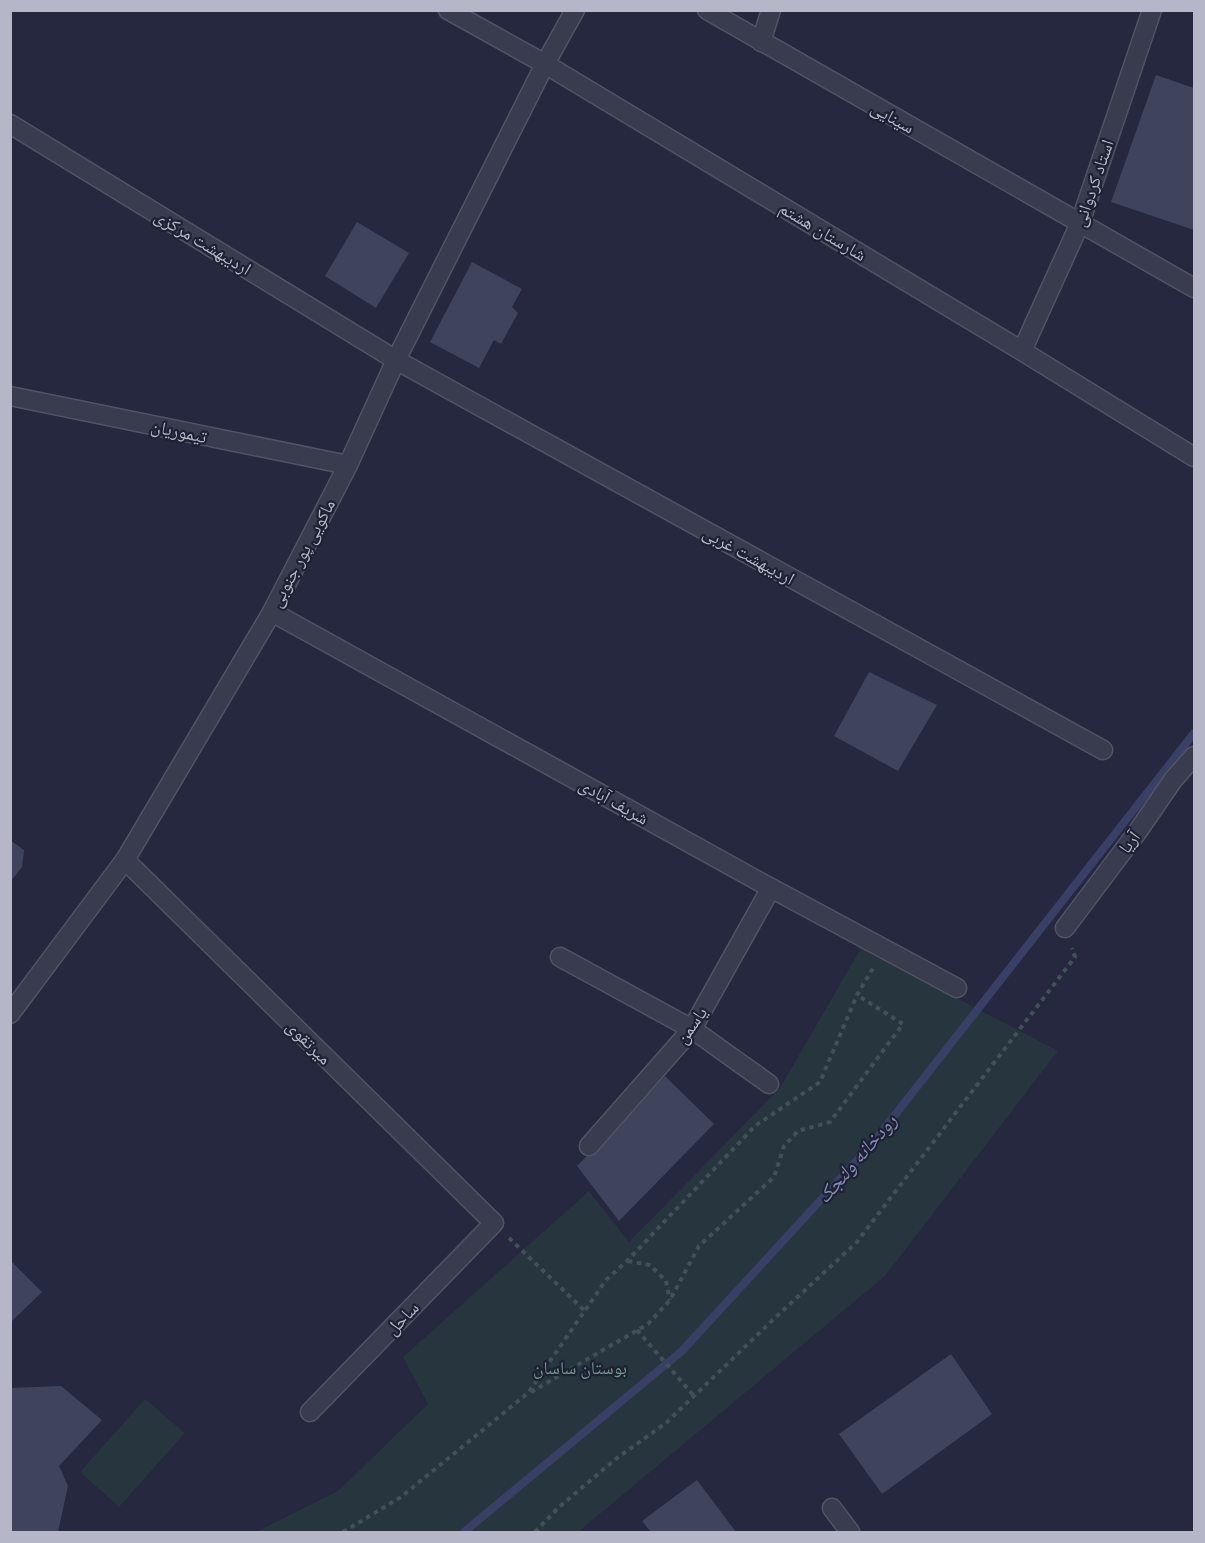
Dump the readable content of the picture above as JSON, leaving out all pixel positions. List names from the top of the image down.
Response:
{
  "streets": {
    "street": [
      "سینایی",
      "استاد کردوانی",
      "شارستان هشتم",
      "اردیبهشت مرکزی",
      "تیموریان",
      "ماکویی‌ پور جنوبی",
      "اردیبهشت غربی",
      "شریف آبادی",
      "آریا",
      "یاسمن",
      "میرتقوی",
      "ساحل"
    ]
  },
  "crossings": [
    ["سینایی", "استاد کردوانی"],
    ["استاد کردوانی", "شارستان هشتم"],
    ["شارستان هشتم", "ماکویی‌ پور جنوبی"],
    ["اردیبهشت مرکزی", "ماکویی‌ پور جنوبی"],
    ["اردیبهشت مرکزی", "اردیبهشت غربی"],
    ["تیموریان", "ماکویی‌ پور جنوبی"],
    ["ماکویی‌ پور جنوبی", "اردیبهشت غربی"],
    ["ماکویی‌ پور جنوبی", "شریف آبادی"],
    ["ماکویی‌ پور جنوبی", "میرتقوی"],
    ["شریف آبادی", "یاسمن"],
    ["میرتقوی", "ساحل"]
  ],
  "water": ["رودخانه ولنجک"],
  "parks": ["بوستان ساسان"]
}
